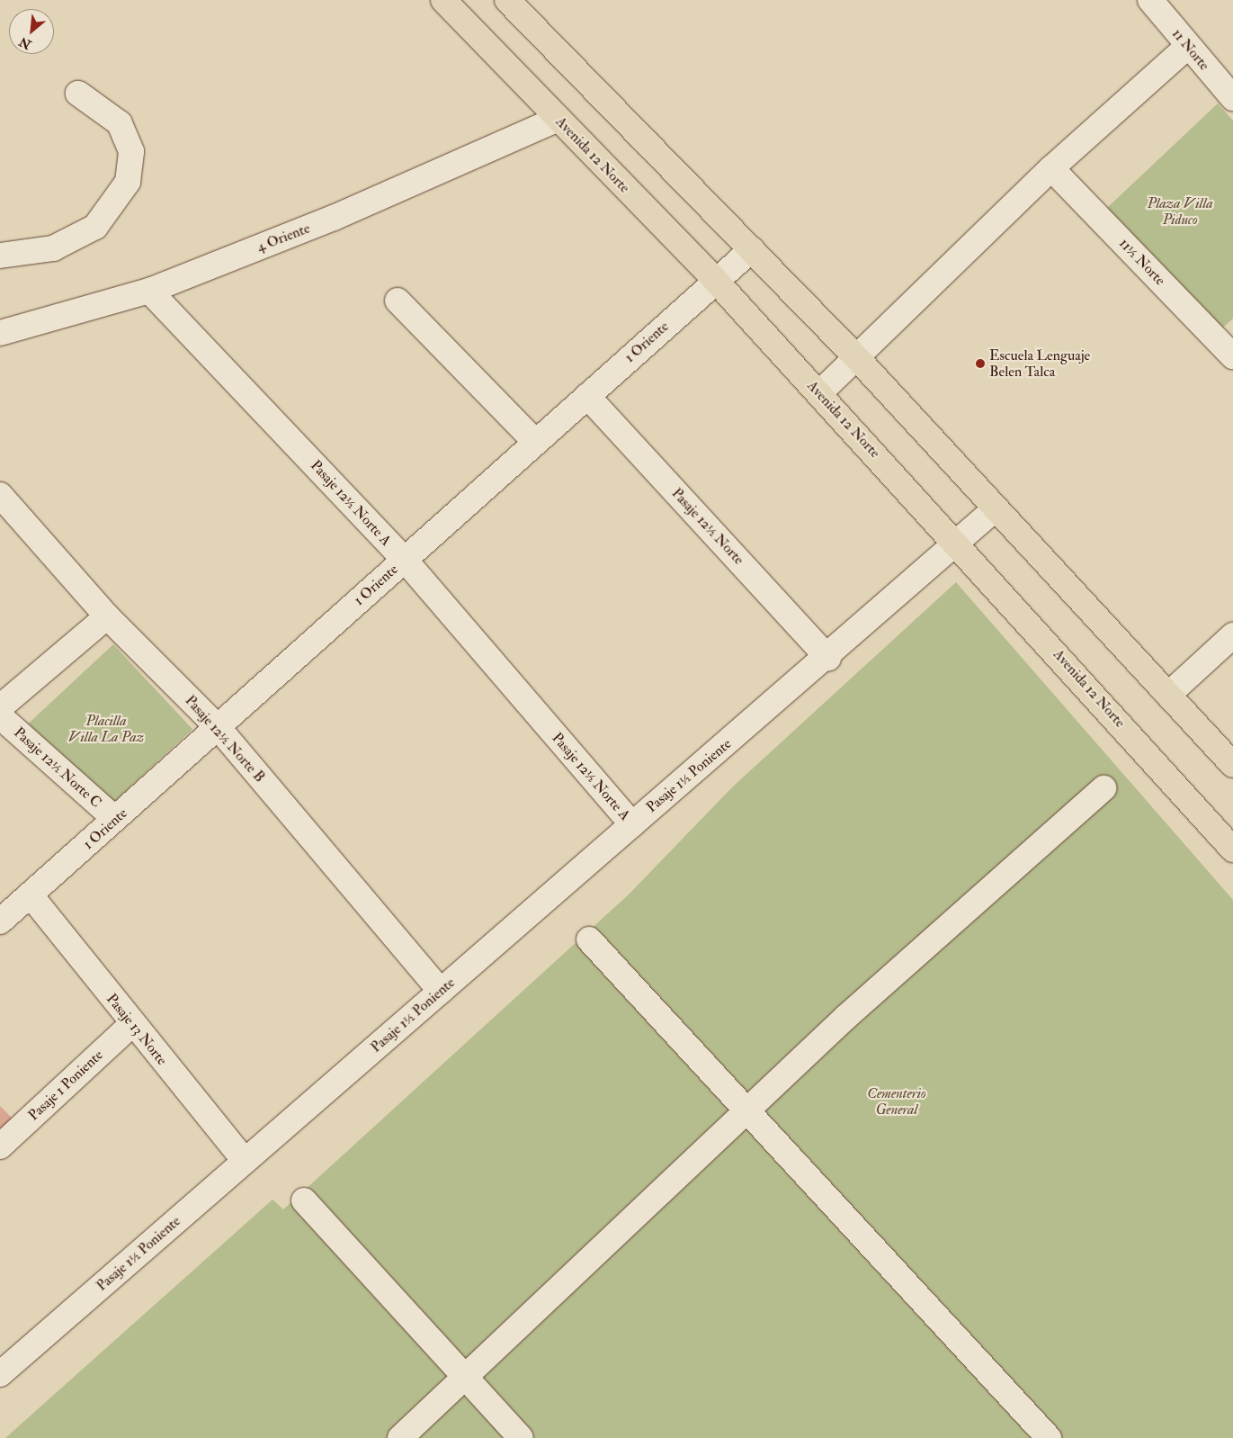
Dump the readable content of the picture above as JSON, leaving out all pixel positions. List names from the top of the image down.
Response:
{
  "streets": {
    "main road": ["Avenida 12 Norte"],
    "street": [
      "11 Norte",
      "4 Oriente",
      "11½ Norte",
      "1 Oriente",
      "Pasaje 12½ Norte A",
      "Pasaje 12½ Norte",
      "Pasaje 12½ Norte B",
      "Pasaje 12½ Norte C",
      "Pasaje 1½ Poniente",
      "Pasaje 13 Norte",
      "Pasaje 1 Poniente"
    ]
  },
  "crossings": [
    ["Avenida 12 Norte", "4 Oriente"],
    ["Avenida 12 Norte", "1 Oriente"],
    ["Avenida 12 Norte", "Pasaje 1½ Poniente"],
    ["4 Oriente", "Pasaje 12½ Norte A"],
    ["1 Oriente", "Pasaje 12½ Norte A"],
    ["1 Oriente", "Pasaje 12½ Norte"],
    ["1 Oriente", "Pasaje 12½ Norte B"],
    ["1 Oriente", "Pasaje 12½ Norte C"],
    ["1 Oriente", "Pasaje 13 Norte"],
    ["Pasaje 12½ Norte A", "Pasaje 1½ Poniente"],
    ["Pasaje 12½ Norte", "Pasaje 1½ Poniente"],
    ["Pasaje 12½ Norte B", "Pasaje 1½ Poniente"],
    ["Pasaje 1½ Poniente", "Pasaje 13 Norte"],
    ["Pasaje 13 Norte", "Pasaje 1 Poniente"]
  ],
  "parks": ["Plaza Villa Piduco", "Placilla Villa La Paz", "Cementerio General"],
  "places": ["Escuela Lenguaje Belen Talca"],
  "north": "bottom left"
}
